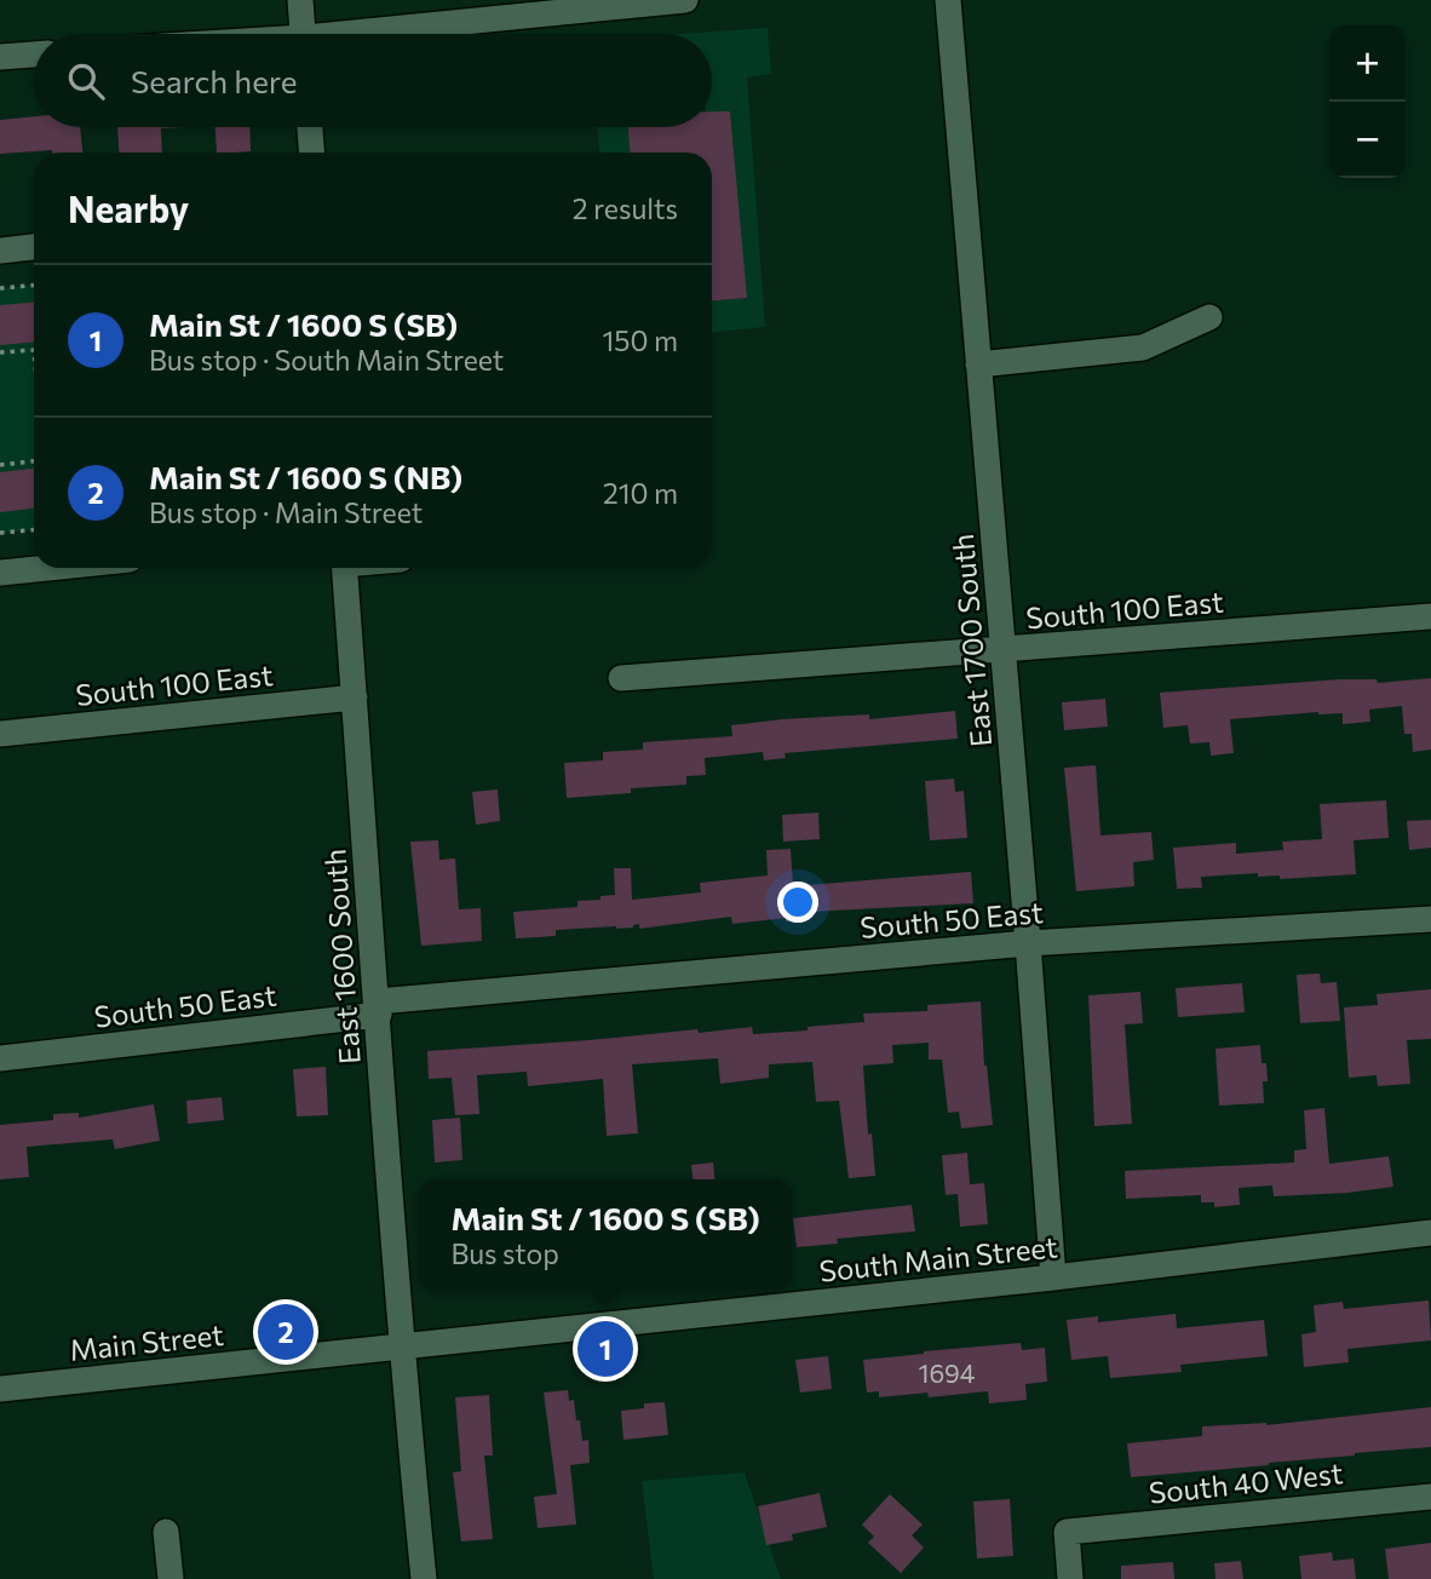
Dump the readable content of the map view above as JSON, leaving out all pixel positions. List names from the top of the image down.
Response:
{
  "streets": {
    "street": [
      "South 100 East",
      "East 1700 South",
      "South 50 East",
      "East 1600 South",
      "South Main Street",
      "Main Street",
      "South 40 West"
    ]
  },
  "crossings": [
    ["South 100 East", "East 1700 South"],
    ["South 100 East", "East 1600 South"],
    ["East 1700 South", "South 50 East"],
    ["East 1700 South", "South Main Street"],
    ["South 50 East", "East 1600 South"],
    ["East 1600 South", "South Main Street"],
    ["East 1600 South", "Main Street"],
    ["South Main Street", "Main Street"]
  ],
  "house_numbers": ["1694"],
  "page": {
    "map_buttons": ["+", "−"],
    "search": "Search here",
    "heading": ["Nearby", "2 results"],
    "list": [
      {
        "mark": "1",
        "name": "Main St / 1600 S (SB)",
        "note": "Bus stop · South Main Street",
        "value": "150 m"
      },
      {
        "mark": "2",
        "name": "Main St / 1600 S (NB)",
        "note": "Bus stop · Main Street",
        "value": "210 m"
      }
    ],
    "popup": ["Main St / 1600 S (SB)", "Bus stop"],
    "pins": ["2", "1"]
  }
}
